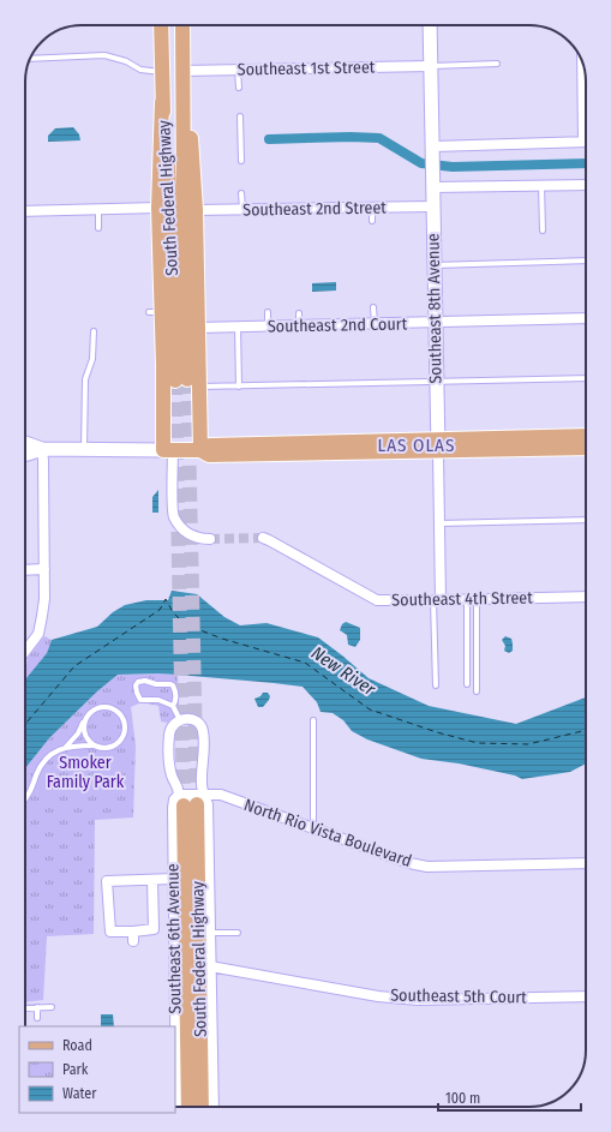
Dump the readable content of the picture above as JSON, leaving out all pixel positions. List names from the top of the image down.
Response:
{
  "streets": {
    "main road": ["South Federal Highway", "Southeast 8th Avenue"],
    "street": [
      "Southeast 1st Street",
      "Southeast 2nd Street",
      "Southeast 2nd Court",
      "Southeast 4th Street",
      "North Rio Vista Boulevard",
      "Southeast 6th Avenue",
      "Southeast 5th Court"
    ]
  },
  "crossings": [
    ["Southeast 1st Street", "Southeast 8th Avenue"],
    ["South Federal Highway", "North Rio Vista Boulevard"],
    ["South Federal Highway", "Southeast 6th Avenue"],
    ["Southeast 2nd Street", "Southeast 8th Avenue"],
    ["Southeast 8th Avenue", "Southeast 2nd Court"],
    ["Southeast 8th Avenue", "Southeast 4th Street"],
    ["North Rio Vista Boulevard", "Southeast 6th Avenue"]
  ],
  "districts": ["LAS OLAS"],
  "water": ["New River"],
  "parks": ["Smoker Family Park"],
  "legend": ["Road", "Park", "Water"],
  "scale_bar": "100 m"
}
